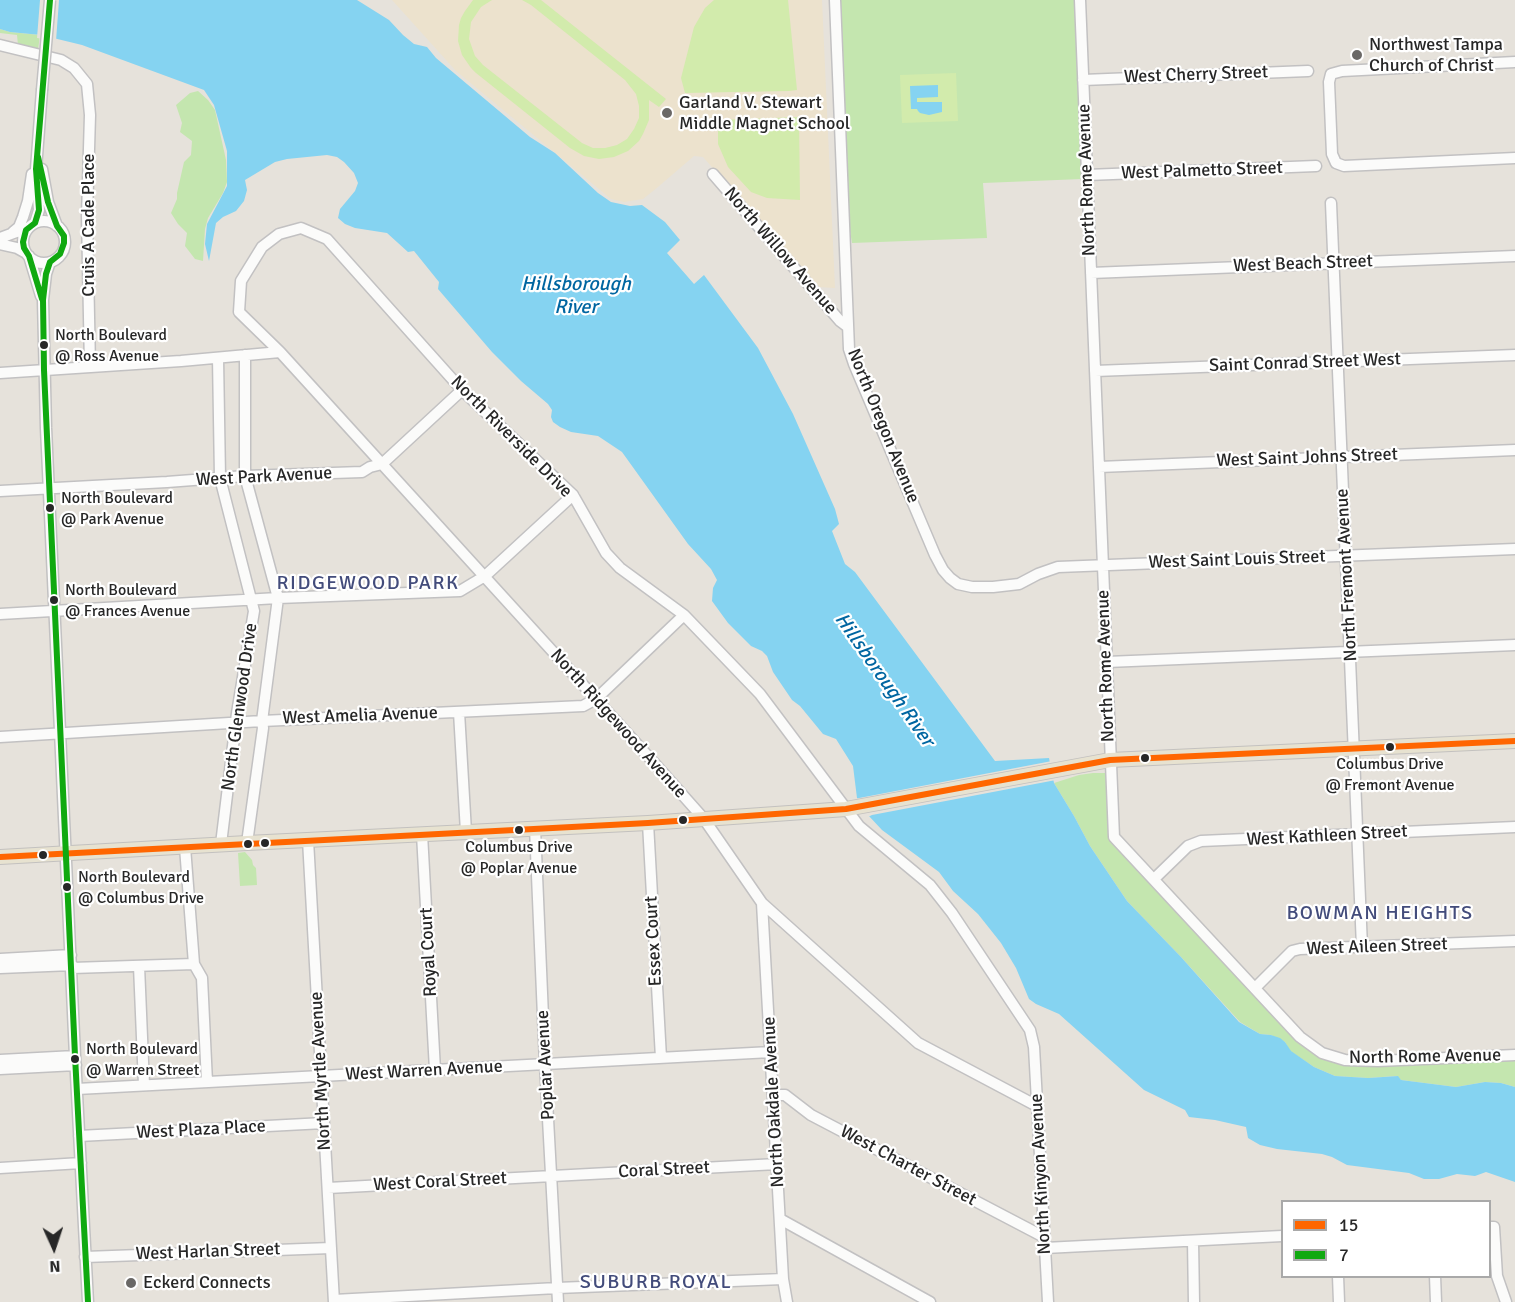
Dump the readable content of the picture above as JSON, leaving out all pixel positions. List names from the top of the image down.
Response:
{
  "streets": {
    "street": [
      "West Cherry Street",
      "West Palmetto Street",
      "North Rome Avenue",
      "Cruis A Cade Place",
      "North Willow Avenue",
      "West Beach Street",
      "Saint Conrad Street West",
      "North Oregon Avenue",
      "North Riverside Drive",
      "West Saint Johns Street",
      "West Park Avenue",
      "West Saint Louis Street",
      "North Fremont Avenue",
      "North Glenwood Drive",
      "West Amelia Avenue",
      "North Ridgewood Avenue",
      "West Kathleen Street",
      "Essex Court",
      "West Aileen Street",
      "Royal Court",
      "Poplar Avenue",
      "North Myrtle Avenue",
      "West Warren Avenue",
      "North Oakdale Avenue",
      "West Plaza Place",
      "West Charter Street",
      "Coral Street",
      "North Kinyon Avenue",
      "West Coral Street",
      "West Harlan Street"
    ]
  },
  "crossings": [
    ["West Cherry Street", "North Rome Avenue"],
    ["West Palmetto Street", "North Rome Avenue"],
    ["North Rome Avenue", "West Beach Street"],
    ["North Rome Avenue", "Saint Conrad Street West"],
    ["North Rome Avenue", "North Oregon Avenue"],
    ["North Rome Avenue", "West Saint Johns Street"],
    ["North Rome Avenue", "West Saint Louis Street"],
    ["North Rome Avenue", "West Kathleen Street"],
    ["North Rome Avenue", "West Aileen Street"],
    ["North Willow Avenue", "North Oregon Avenue"],
    ["West Beach Street", "North Fremont Avenue"],
    ["Saint Conrad Street West", "North Fremont Avenue"],
    ["North Oregon Avenue", "West Saint Louis Street"],
    ["North Riverside Drive", "West Park Avenue"],
    ["North Riverside Drive", "West Amelia Avenue"],
    ["North Riverside Drive", "North Ridgewood Avenue"],
    ["North Riverside Drive", "North Kinyon Avenue"],
    ["West Saint Johns Street", "North Fremont Avenue"],
    ["West Park Avenue", "North Glenwood Drive"],
    ["West Park Avenue", "North Ridgewood Avenue"],
    ["West Saint Louis Street", "North Fremont Avenue"],
    ["North Fremont Avenue", "West Kathleen Street"],
    ["North Fremont Avenue", "West Aileen Street"],
    ["North Glenwood Drive", "West Amelia Avenue"],
    ["West Amelia Avenue", "North Ridgewood Avenue"],
    ["North Ridgewood Avenue", "North Oakdale Avenue"],
    ["North Ridgewood Avenue", "North Kinyon Avenue"],
    ["Essex Court", "West Warren Avenue"],
    ["Royal Court", "West Warren Avenue"],
    ["Poplar Avenue", "West Warren Avenue"],
    ["Poplar Avenue", "Coral Street"],
    ["Poplar Avenue", "West Coral Street"],
    ["North Myrtle Avenue", "West Warren Avenue"],
    ["North Myrtle Avenue", "West Plaza Place"],
    ["North Myrtle Avenue", "West Coral Street"],
    ["North Myrtle Avenue", "West Harlan Street"],
    ["West Warren Avenue", "North Oakdale Avenue"],
    ["North Oakdale Avenue", "West Charter Street"],
    ["North Oakdale Avenue", "Coral Street"],
    ["West Charter Street", "North Kinyon Avenue"],
    ["Coral Street", "West Coral Street"]
  ],
  "districts": ["RIDGEWOOD PARK", "BOWMAN HEIGHTS", "SUBURB ROYAL"],
  "water": ["Hillsborough River"],
  "places": [
    "Northwest Tampa Church of Christ",
    "Garland V. Stewart Middle Magnet School",
    "North Boulevard @ Ross Avenue",
    "North Boulevard @ Park Avenue",
    "North Boulevard @ Frances Avenue",
    "Columbus Drive @ Fremont Avenue",
    "Columbus Drive @ Poplar Avenue",
    "North Boulevard @ Columbus Drive",
    "North Boulevard @ Warren Street",
    "Eckerd Connects"
  ],
  "lines": ["transit line 7", "transit line 15"],
  "legend": ["15", "7"],
  "north": "bottom"
}
